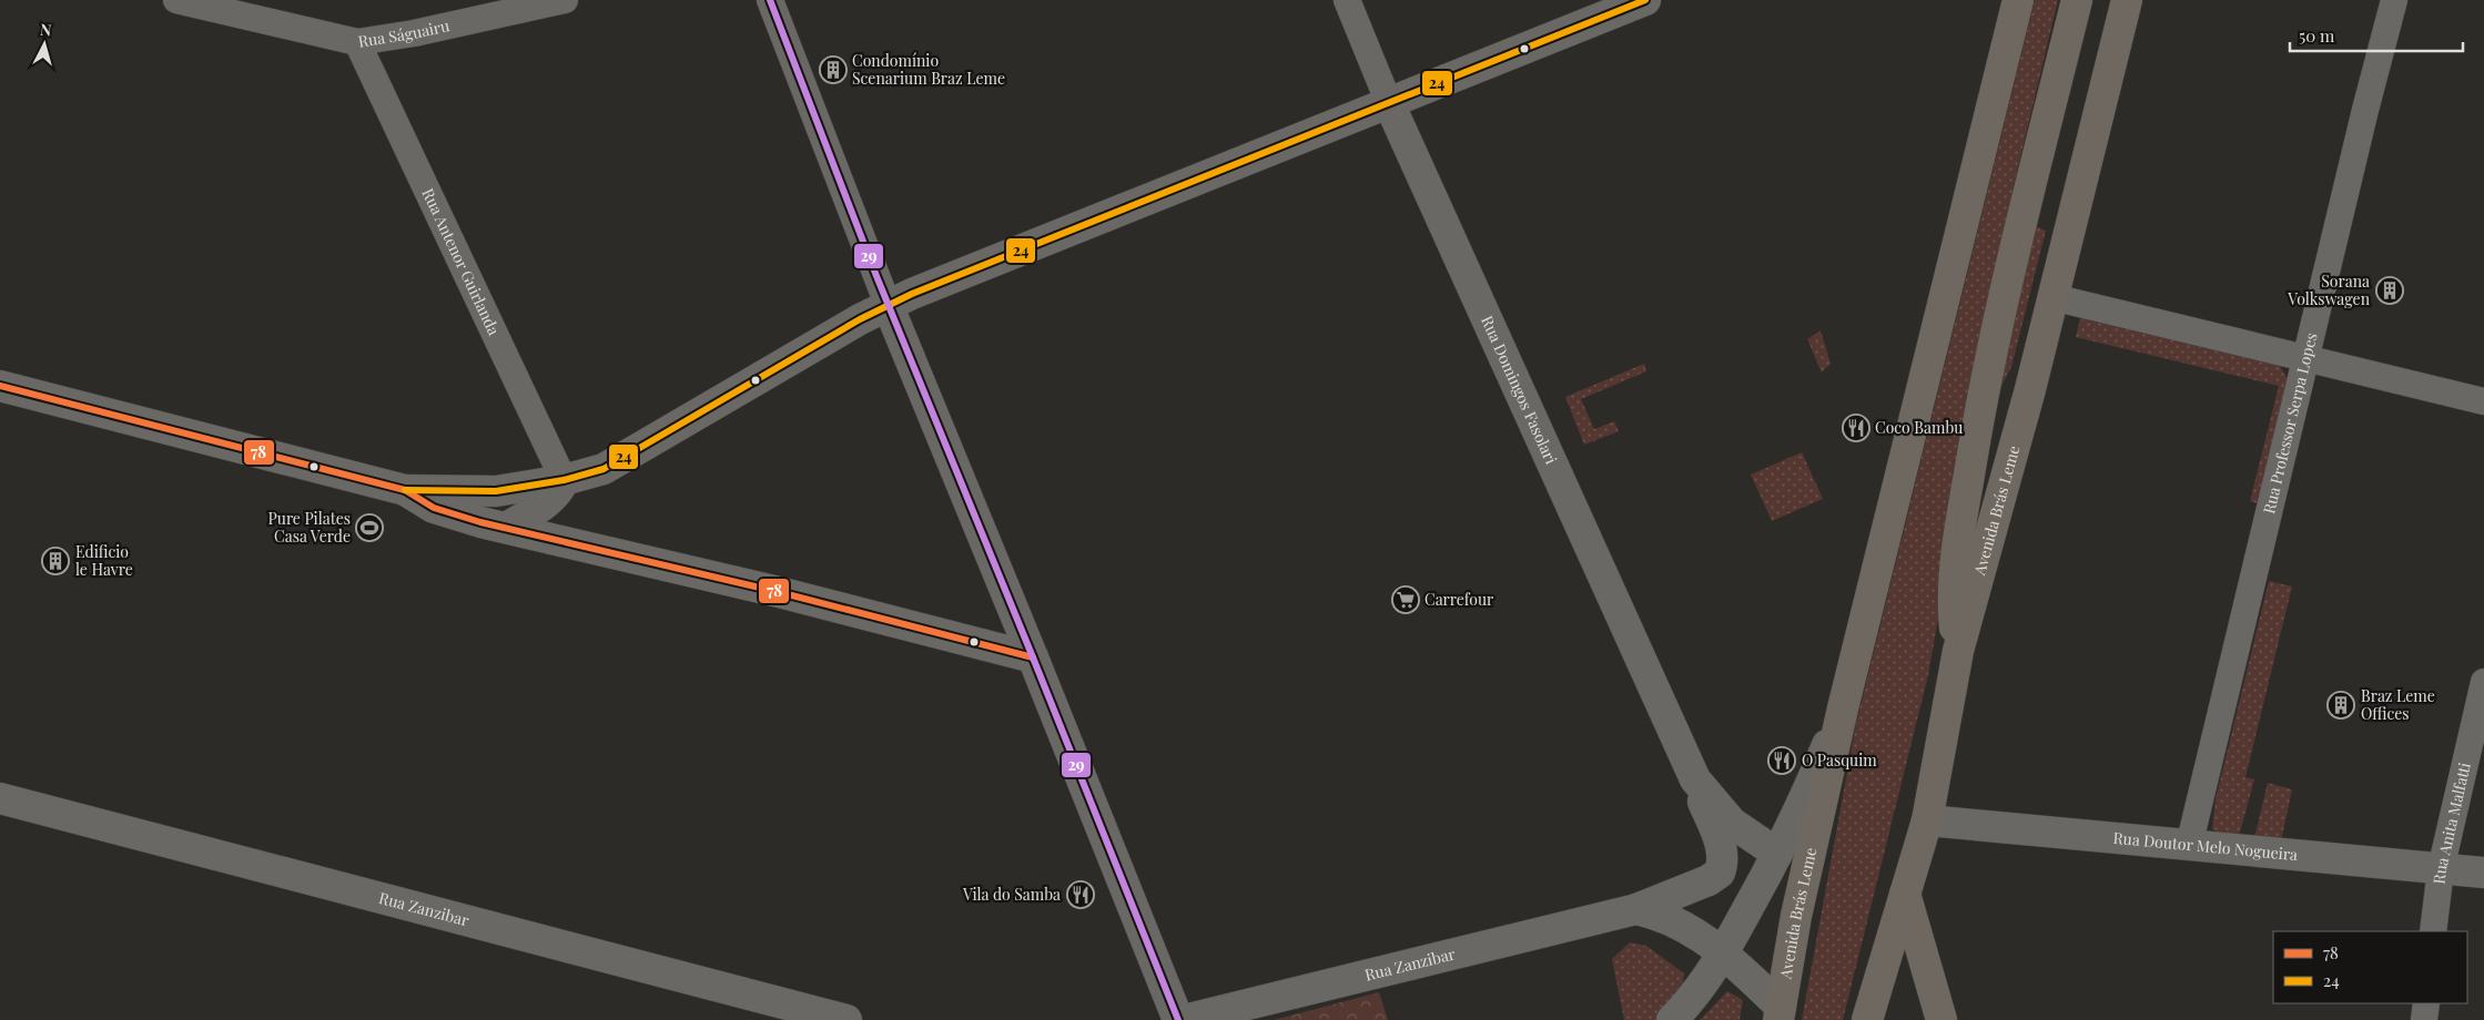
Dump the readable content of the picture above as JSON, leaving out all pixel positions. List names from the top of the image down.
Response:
{
  "streets": {
    "main road": ["Avenida Brás Leme"],
    "street": [
      "Rua Ságuairu",
      "Rua Antenor Guirlanda",
      "Rua Domingos Fasolari",
      "Rua Professor Serpa Lopes",
      "Rua Anita Malfatti",
      "Rua Doutor Melo Nogueira",
      "Rua Zanzibar"
    ]
  },
  "crossings": [
    ["Rua Ságuairu", "Rua Antenor Guirlanda"],
    ["Rua Domingos Fasolari", "Rua Zanzibar"],
    ["Rua Professor Serpa Lopes", "Rua Doutor Melo Nogueira"],
    ["Avenida Brás Leme", "Rua Doutor Melo Nogueira"],
    ["Rua Anita Malfatti", "Rua Doutor Melo Nogueira"]
  ],
  "places": {
    "building": [
      "Condomínio Scenarium Braz Leme",
      "Sorana Volkswagen",
      "Edificio le Havre",
      "Braz Leme Offices"
    ],
    "restaurant": ["Coco Bambu", "O Pasquim", "Vila do Samba"],
    "sports": ["Pure Pilates Casa Verde"],
    "supermarket": ["Carrefour"]
  },
  "lines": ["transit line 24", "transit line 29", "transit line 78"],
  "legend": ["78", "24"],
  "scale_bar": "50 m",
  "north": "top"
}
